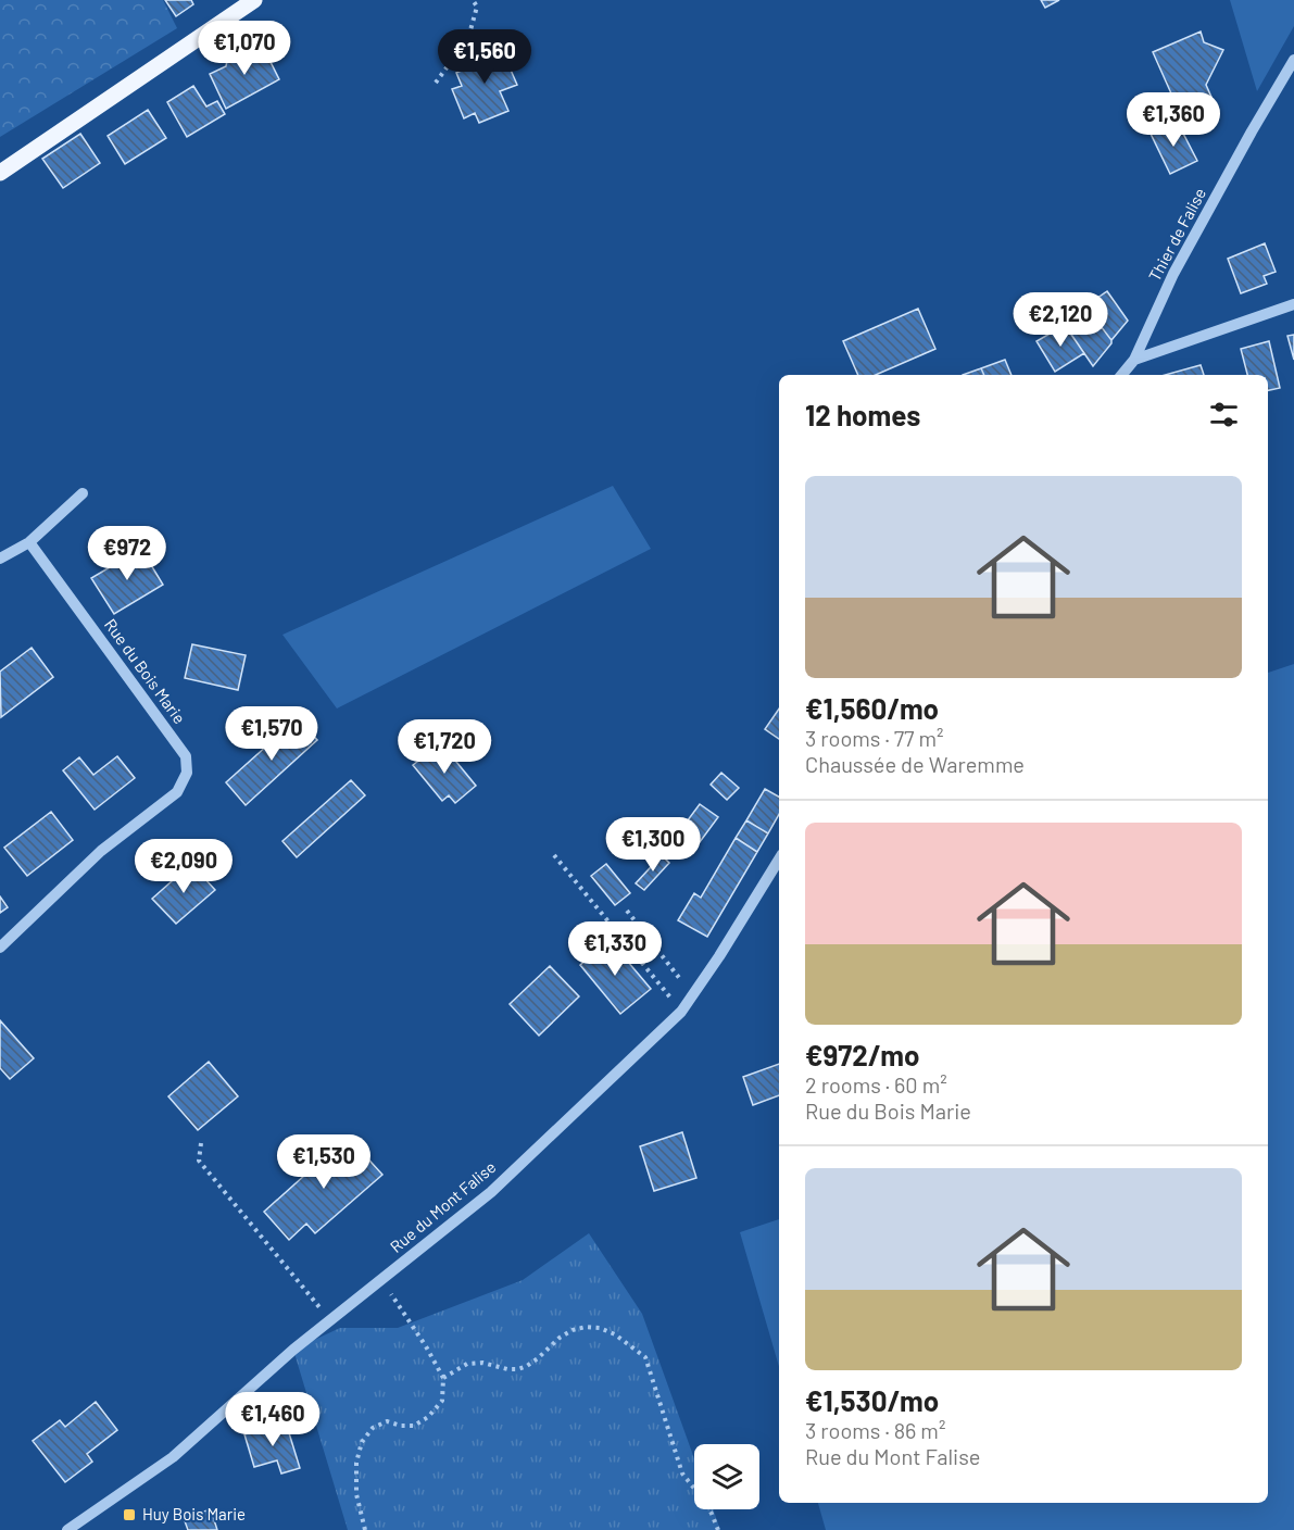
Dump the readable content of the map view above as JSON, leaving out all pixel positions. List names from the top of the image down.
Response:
{
  "streets": {
    "street": ["Thier de Falise", "Rue du Bois Marie", "Rue du Mont Falise"]
  },
  "places": {
    "transit": ["Huy Bois Marie"]
  },
  "page": {
    "price": [
      "€1,070",
      "€1,560",
      "€1,360",
      "€2,120",
      "€972",
      "€1,570",
      "€1,720",
      "€1,300",
      "€2,090",
      "€1,330",
      "€1,530",
      "€1,460"
    ],
    "heading": "12 homes",
    "list": [
      {
        "name": "€1,560/mo",
        "note": "3 rooms · 77 m² · Chaussée de Waremme"
      },
      {
        "name": "€972/mo",
        "note": "2 rooms · 60 m² · Rue du Bois Marie"
      },
      {
        "name": "€1,530/mo",
        "note": "3 rooms · 86 m² · Rue du Mont Falise"
      }
    ]
  }
}
